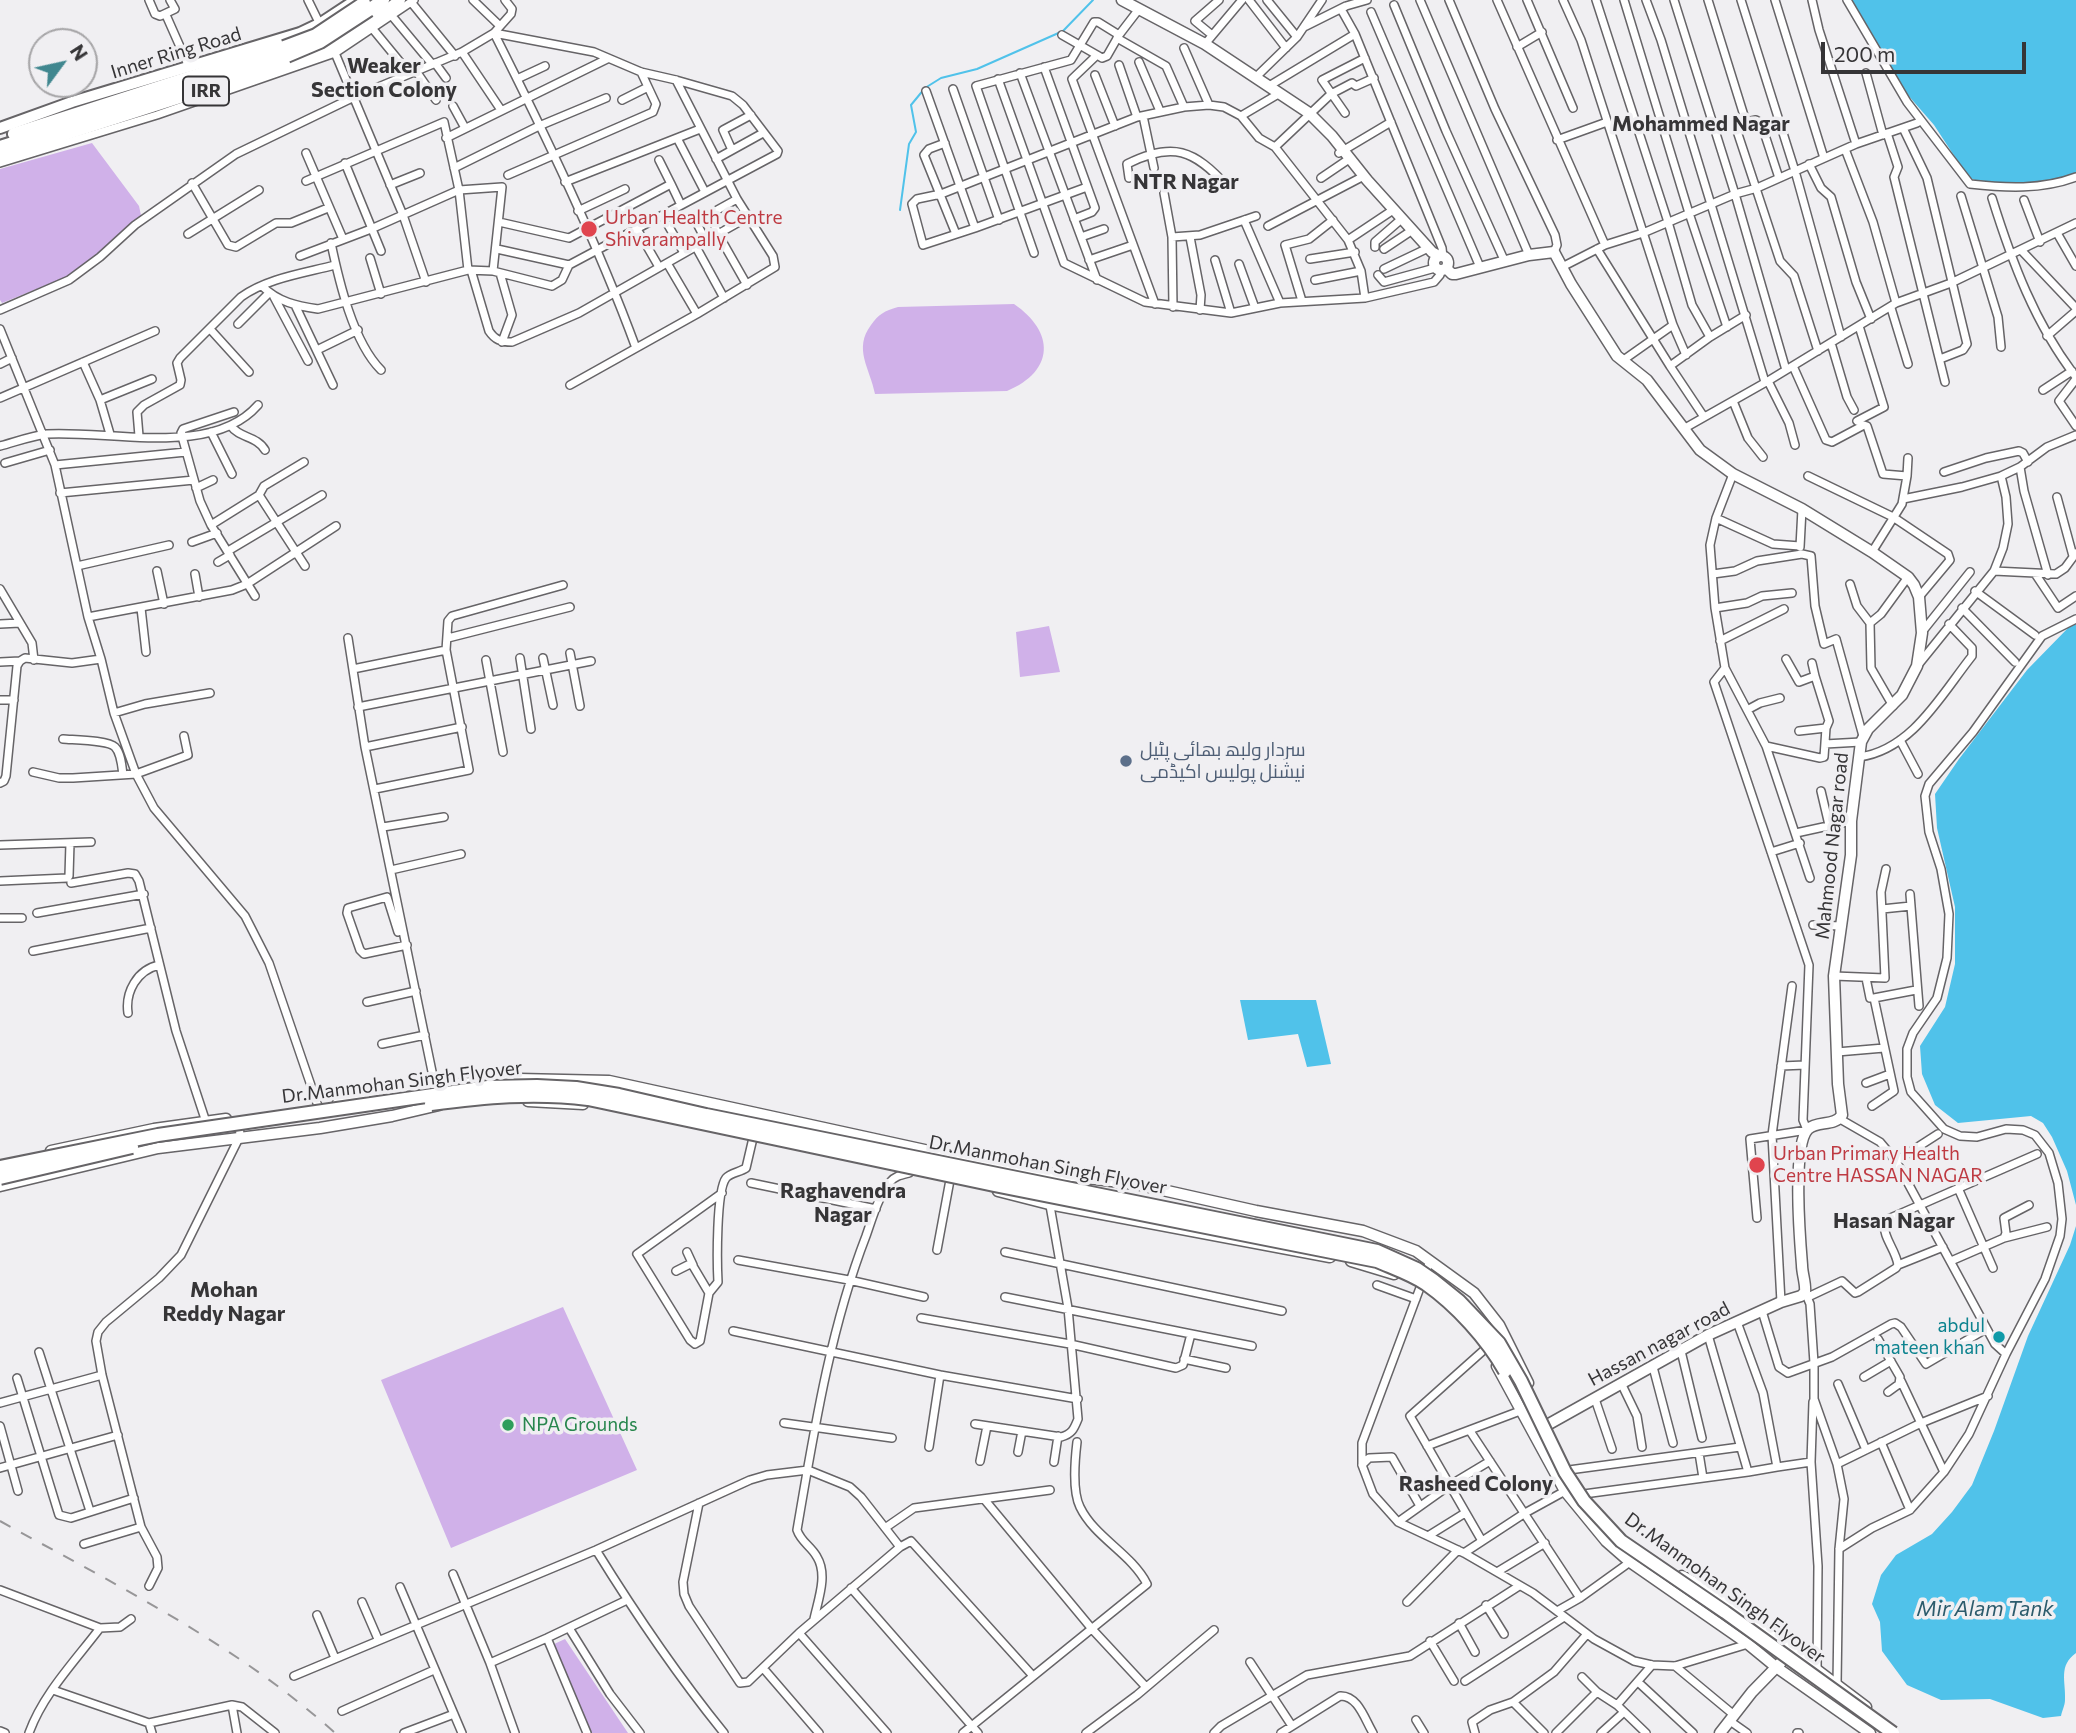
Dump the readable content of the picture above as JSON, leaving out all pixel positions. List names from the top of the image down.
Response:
{
  "streets": {
    "highway": ["Dr.Manmohan Singh Flyover"],
    "main road": ["Inner Ring Road", "IRR"],
    "street": ["Mahmood Nagar road", "Hassan nagar road"]
  },
  "districts": [
    "Weaker Section Colony",
    "Mohammed Nagar",
    "NTR Nagar",
    "Raghavendra Nagar",
    "Hasan Nagar",
    "Mohan Reddy Nagar",
    "Rasheed Colony"
  ],
  "water": ["Mir Alam Tank"],
  "places": [
    "Urban Health Centre Shivarampally",
    "سردار ولبھ بھائی پٹیل نیشنل پولیس اکیڈمی",
    "Urban Primary Health Centre HASSAN NAGAR",
    "abdul mateen khan",
    "NPA Grounds"
  ],
  "scale_bar": "200 m",
  "north": "top right"
}
